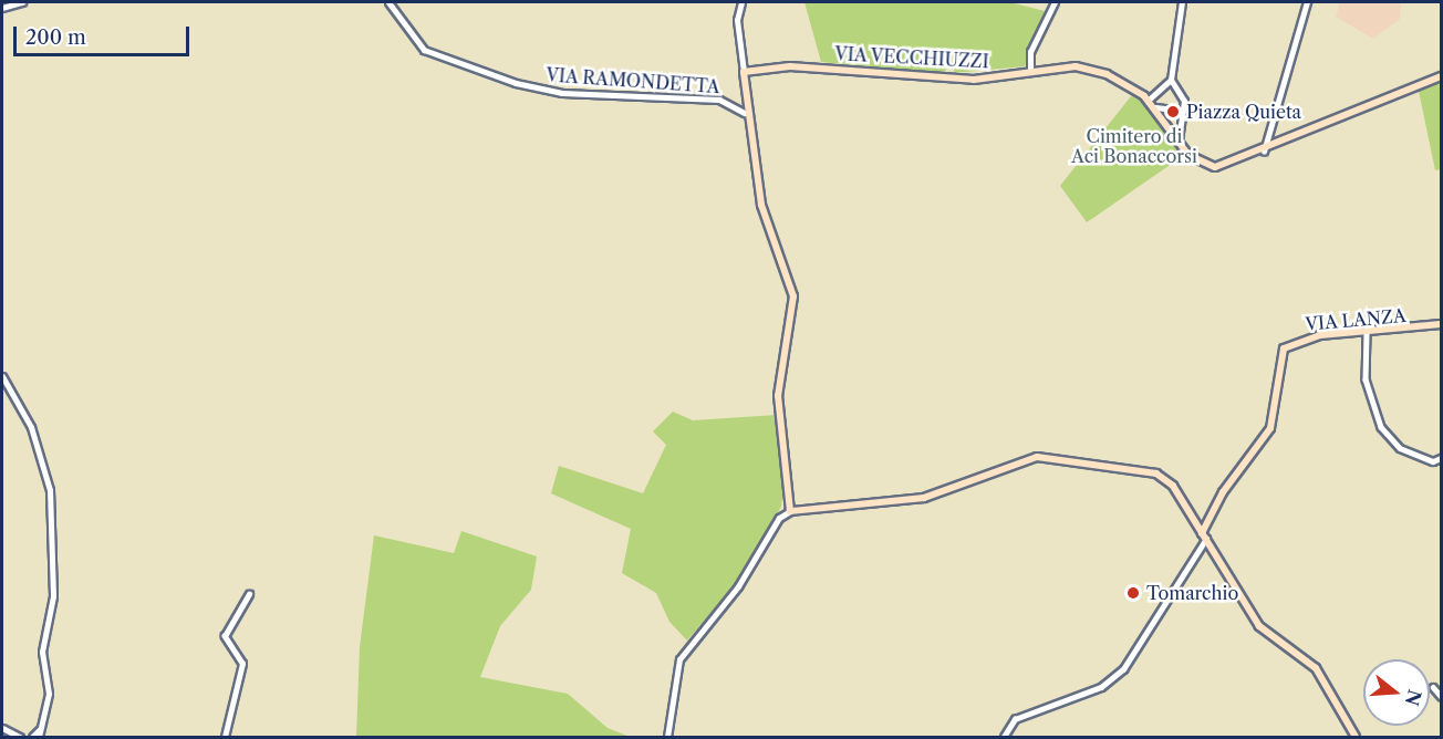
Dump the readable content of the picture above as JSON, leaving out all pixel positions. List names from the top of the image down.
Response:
{
  "streets": {
    "main road": ["VIA VECCHIUZZI", "VIA LANZA"],
    "street": ["VIA RAMONDETTA"]
  },
  "crossings": [
    ["VIA VECCHIUZZI", "VIA RAMONDETTA"]
  ],
  "parks": ["Cimitero di Aci Bonaccorsi"],
  "places": ["Piazza Quieta", "Tomarchio"],
  "scale_bar": "200 m",
  "north": "right"
}
